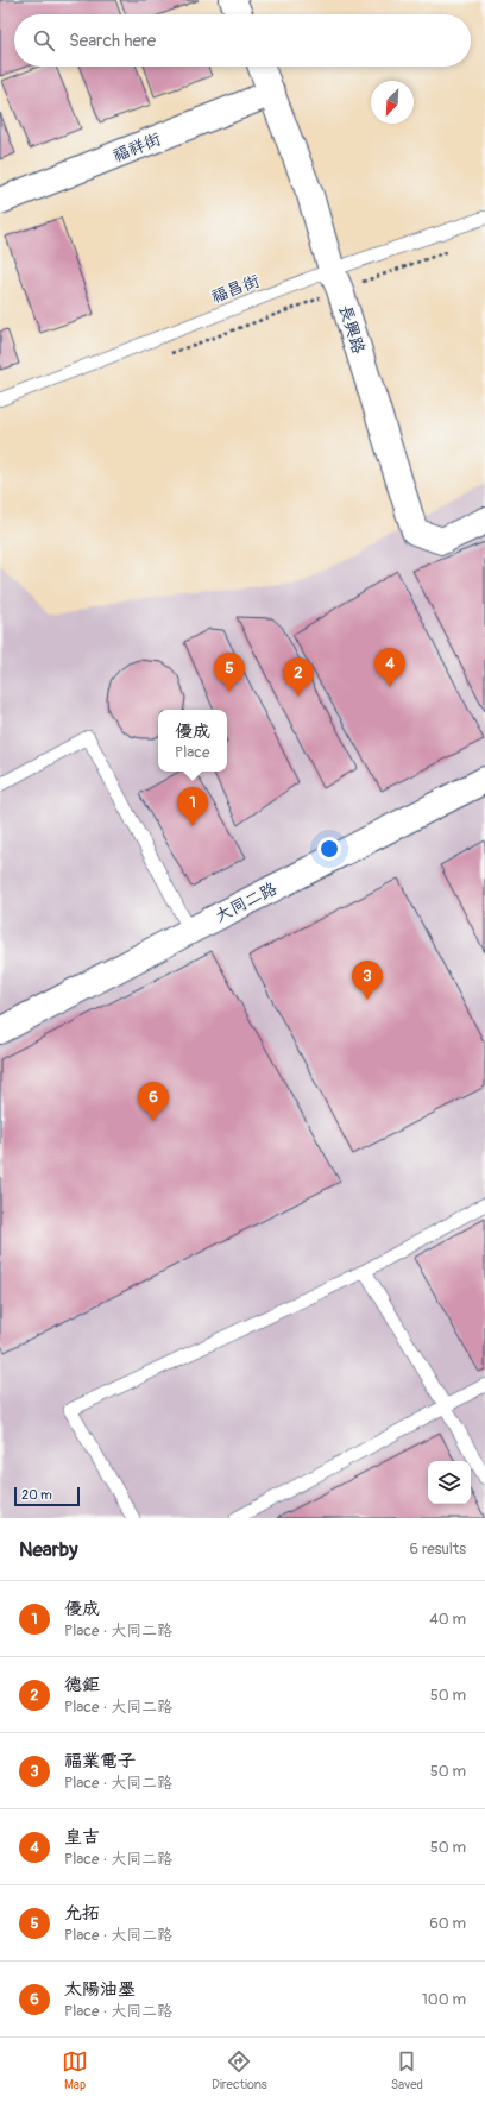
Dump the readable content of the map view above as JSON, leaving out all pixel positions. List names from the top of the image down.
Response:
{
  "streets": {
    "street": ["福祥街", "長興路", "大同二路"],
    "lane": ["福昌街"]
  },
  "crossings": [
    ["福祥街", "長興路"],
    ["福昌街", "長興路"]
  ],
  "scale_bar": "20 m",
  "north": "bottom left",
  "page": {
    "search": "Search here",
    "pins": [
      "4",
      "5",
      "2",
      "1",
      "3",
      "6"
    ],
    "popup": ["優成", "Place"],
    "scale": "20 m",
    "heading": ["Nearby", "6 results"],
    "list": [
      {
        "mark": "1",
        "name": "優成",
        "note": "Place · 大同二路",
        "value": "40 m"
      },
      {
        "mark": "2",
        "name": "德鉅",
        "note": "Place · 大同二路",
        "value": "50 m"
      },
      {
        "mark": "3",
        "name": "福業電子",
        "note": "Place · 大同二路",
        "value": "50 m"
      },
      {
        "mark": "4",
        "name": "皇吉",
        "note": "Place · 大同二路",
        "value": "50 m"
      },
      {
        "mark": "5",
        "name": "允拓",
        "note": "Place · 大同二路",
        "value": "60 m"
      },
      {
        "mark": "6",
        "name": "太陽油墨",
        "note": "Place · 大同二路",
        "value": "100 m"
      }
    ],
    "nav": ["Map", "Directions", "Saved"]
  }
}
